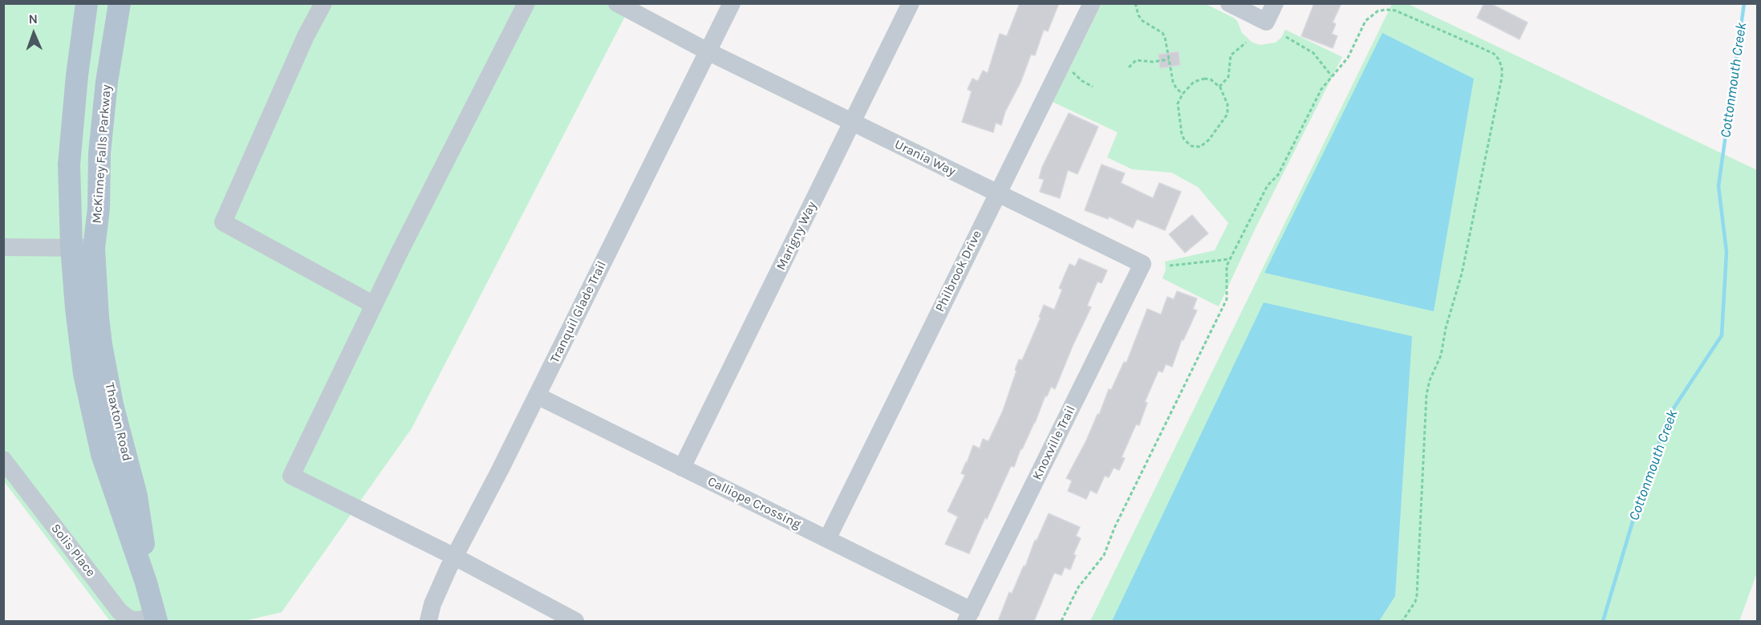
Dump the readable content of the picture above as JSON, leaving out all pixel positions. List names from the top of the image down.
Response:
{
  "streets": {
    "main road": ["McKinney Falls Parkway", "Thaxton Road"],
    "street": [
      "Urania Way",
      "Marigny Way",
      "Philbrook Drive",
      "Tranquil Glade Trail",
      "Knoxville Trail",
      "Calliope Crossing",
      "Solis Place"
    ]
  },
  "crossings": [
    ["McKinney Falls Parkway", "Thaxton Road"],
    ["Urania Way", "Marigny Way"],
    ["Urania Way", "Philbrook Drive"],
    ["Urania Way", "Tranquil Glade Trail"],
    ["Urania Way", "Knoxville Trail"],
    ["Marigny Way", "Calliope Crossing"],
    ["Philbrook Drive", "Calliope Crossing"],
    ["Tranquil Glade Trail", "Calliope Crossing"],
    ["Thaxton Road", "Solis Place"],
    ["Knoxville Trail", "Calliope Crossing"]
  ],
  "water": ["Cottonmouth Creek"],
  "north": "top"
}
